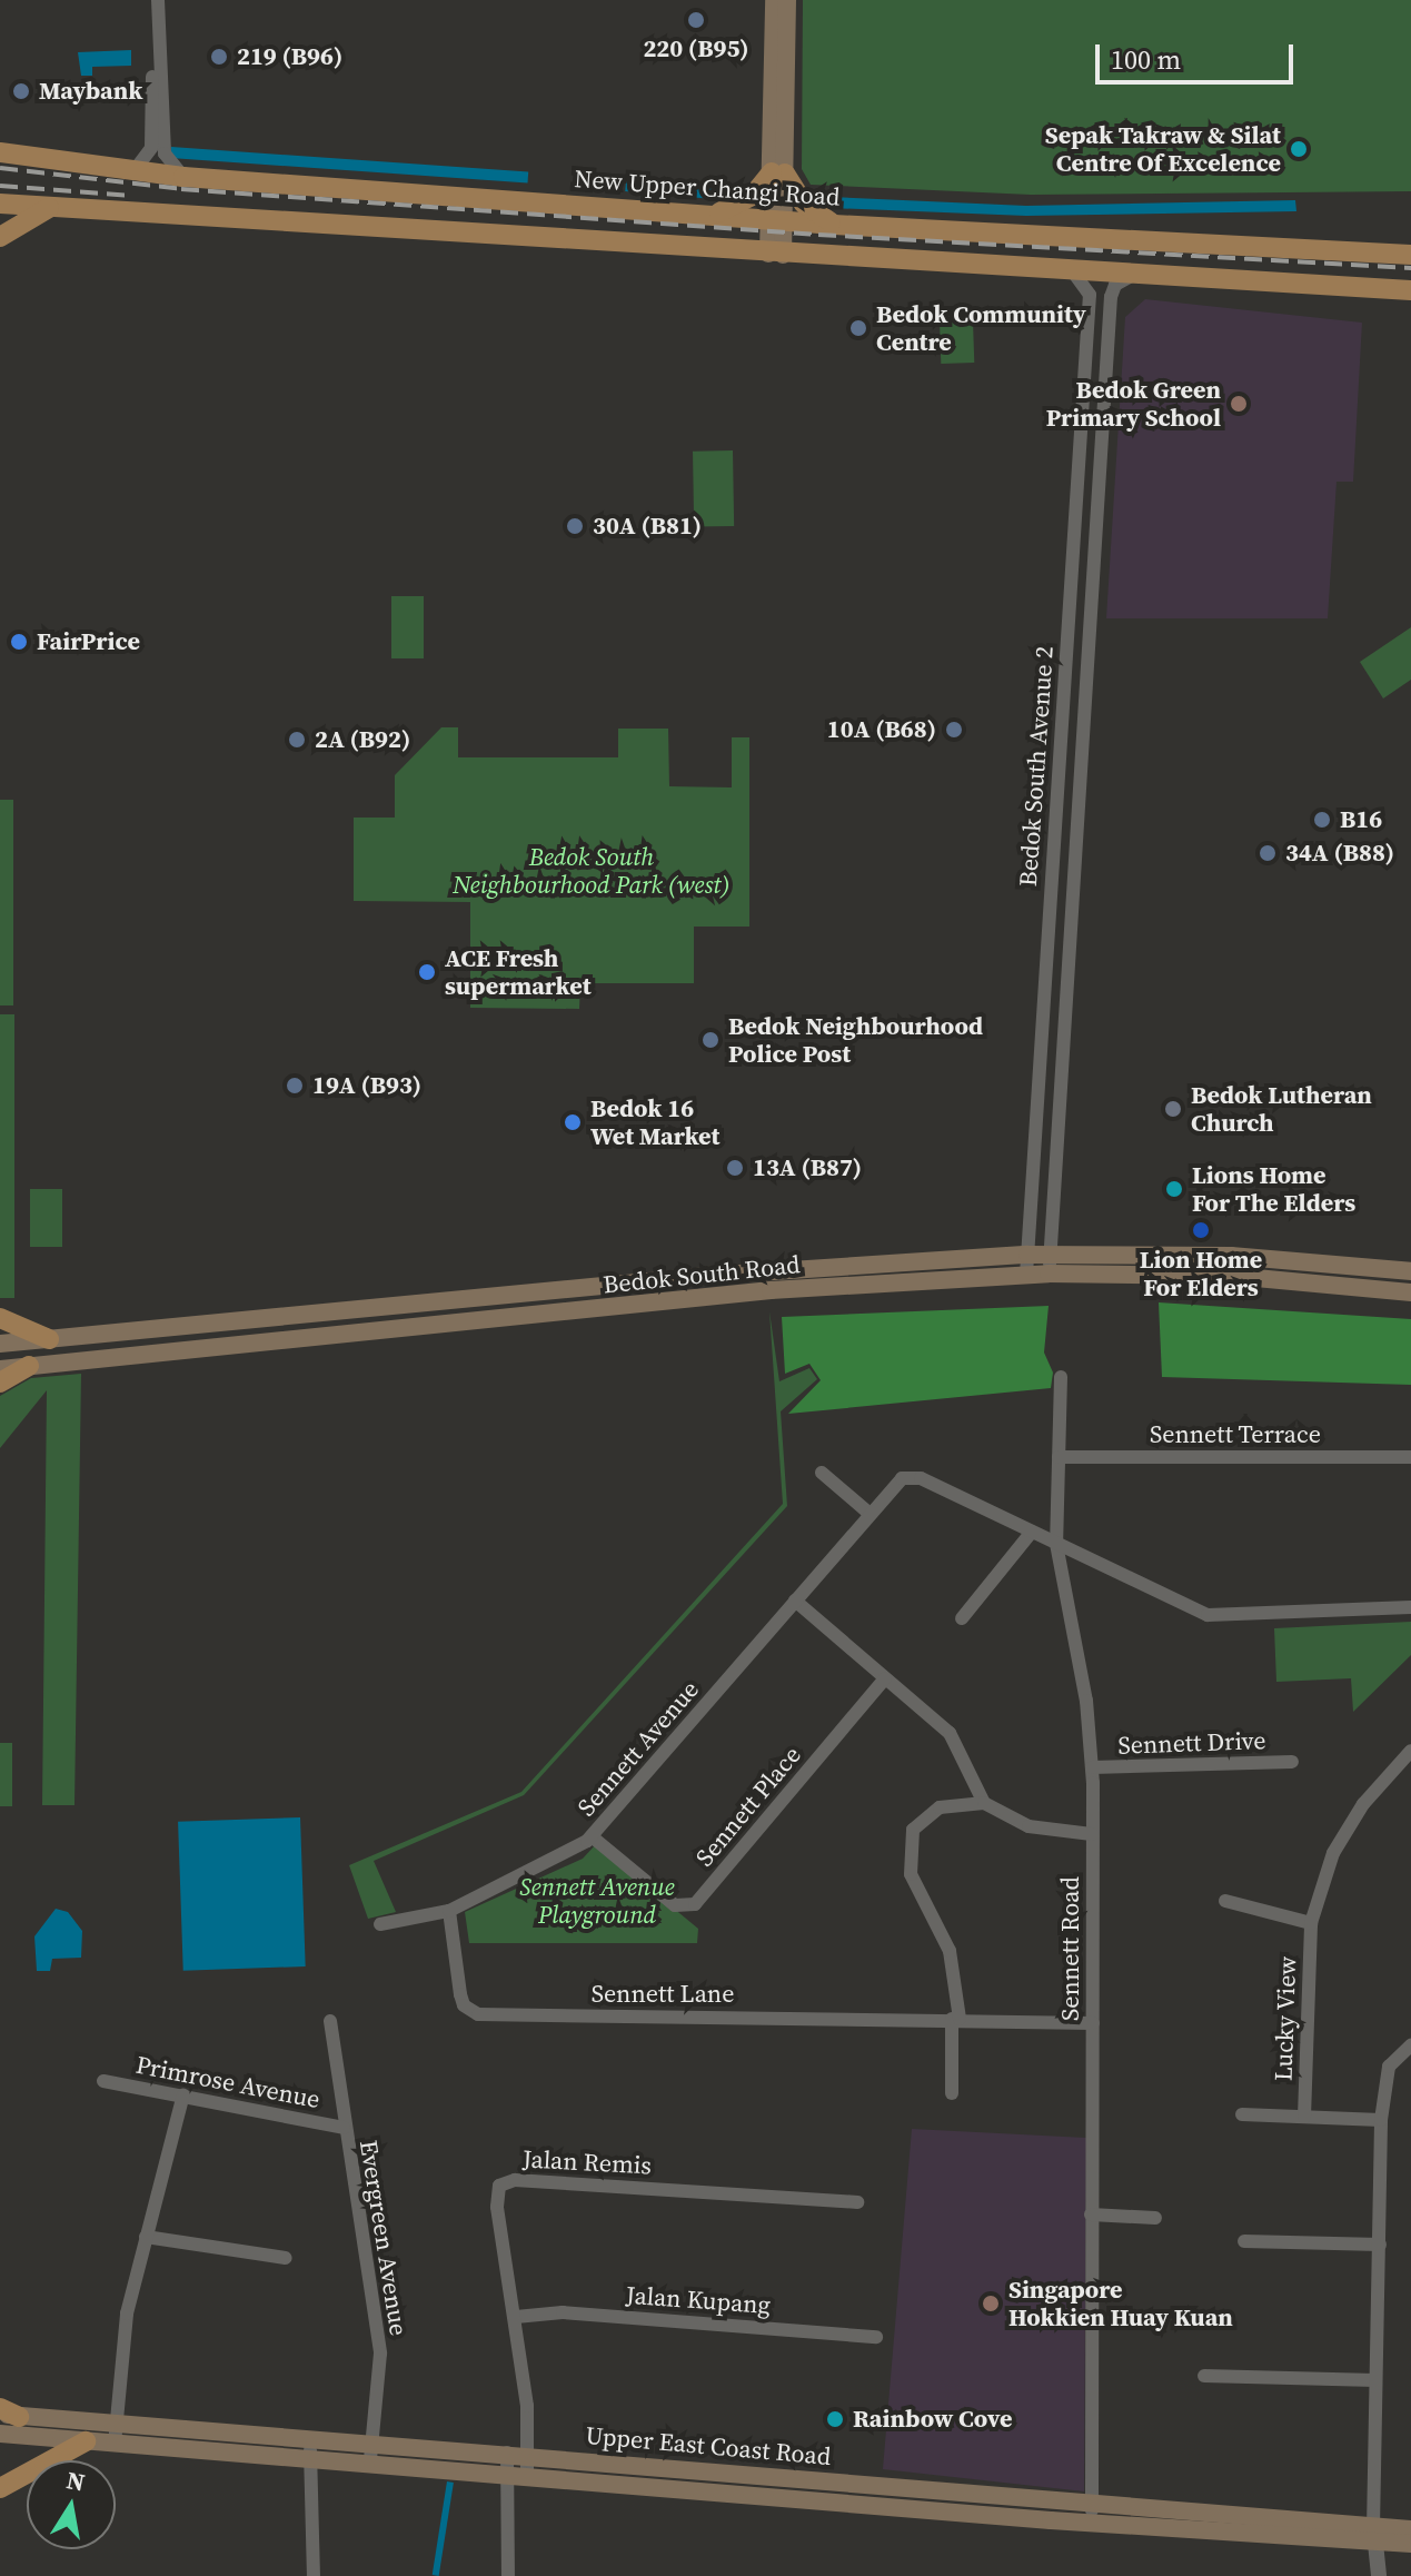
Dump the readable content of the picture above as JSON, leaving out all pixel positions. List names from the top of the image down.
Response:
{
  "streets": {
    "main road": ["New Upper Changi Road", "Bedok South Road", "Upper East Coast Road"],
    "street": [
      "Bedok South Avenue 2",
      "Sennett Terrace",
      "Sennett Drive",
      "Sennett Avenue",
      "Sennett Place",
      "Sennett Road",
      "Sennett Lane",
      "Lucky View",
      "Primrose Avenue",
      "Jalan Remis",
      "Evergreen Avenue",
      "Jalan Kupang"
    ]
  },
  "crossings": [
    ["Bedok South Avenue 2", "Bedok South Road"],
    ["Sennett Terrace", "Sennett Road"],
    ["Sennett Drive", "Sennett Road"],
    ["Sennett Avenue", "Sennett Place"],
    ["Sennett Avenue", "Sennett Road"],
    ["Sennett Avenue", "Sennett Lane"],
    ["Sennett Road", "Sennett Lane"],
    ["Sennett Road", "Upper East Coast Road"],
    ["Primrose Avenue", "Evergreen Avenue"],
    ["Jalan Remis", "Jalan Kupang"],
    ["Jalan Remis", "Upper East Coast Road"],
    ["Evergreen Avenue", "Upper East Coast Road"]
  ],
  "parks": ["Bedok South Neighbourhood Park (west)", "Sennett Avenue Playground"],
  "places": [
    "220 (B95)",
    "219 (B96)",
    "Maybank",
    "Sepak Takraw & Silat Centre Of Excelence",
    "Bedok Community Centre",
    "Bedok Green Primary School",
    "30A (B81)",
    "FairPrice",
    "10A (B68)",
    "2A (B92)",
    "B16",
    "34A (B88)",
    "ACE Fresh supermarket",
    "Bedok Neighbourhood Police Post",
    "19A (B93)",
    "Bedok Lutheran Church",
    "Bedok 16 Wet Market",
    "13A (B87)",
    "Lions Home For The Elders",
    "Lion Home For Elders",
    "Singapore Hokkien Huay Kuan",
    "Rainbow Cove"
  ],
  "scale_bar": "100 m",
  "north": "top"
}
